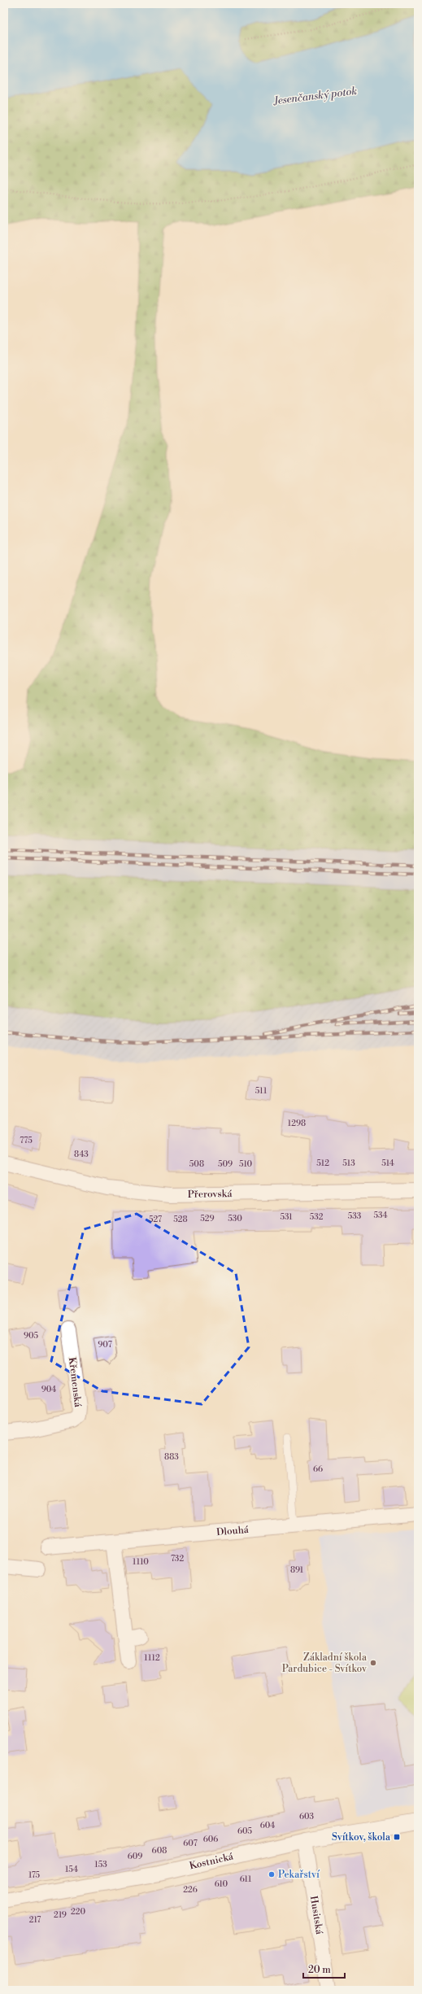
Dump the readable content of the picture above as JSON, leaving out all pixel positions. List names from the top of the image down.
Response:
{
  "streets": {
    "street": [
      "Přerovská",
      "Křemenská",
      "Dlouhá",
      "Kostnická",
      "Husitská"
    ]
  },
  "crossings": [
    ["Kostnická", "Husitská"]
  ],
  "water": ["Jesenčanský potok"],
  "places": {
    "other": ["Základní škola Pardubice - Svítkov", "Pekařství"],
    "transit": ["Svítkov, škola"]
  },
  "house_numbers": [
    "511",
    "1298",
    "775",
    "843",
    "512",
    "513",
    "514",
    "508",
    "509",
    "510",
    "534",
    "533",
    "531",
    "532",
    "529",
    "530",
    "527",
    "528",
    "905",
    "907",
    "904",
    "883",
    "66",
    "732",
    "1110",
    "891",
    "1112",
    "603",
    "604",
    "605",
    "606",
    "607",
    "608",
    "609",
    "153",
    "154",
    "175",
    "611",
    "610",
    "226",
    "220",
    "219",
    "217"
  ],
  "scale_bar": "20 m"
}
